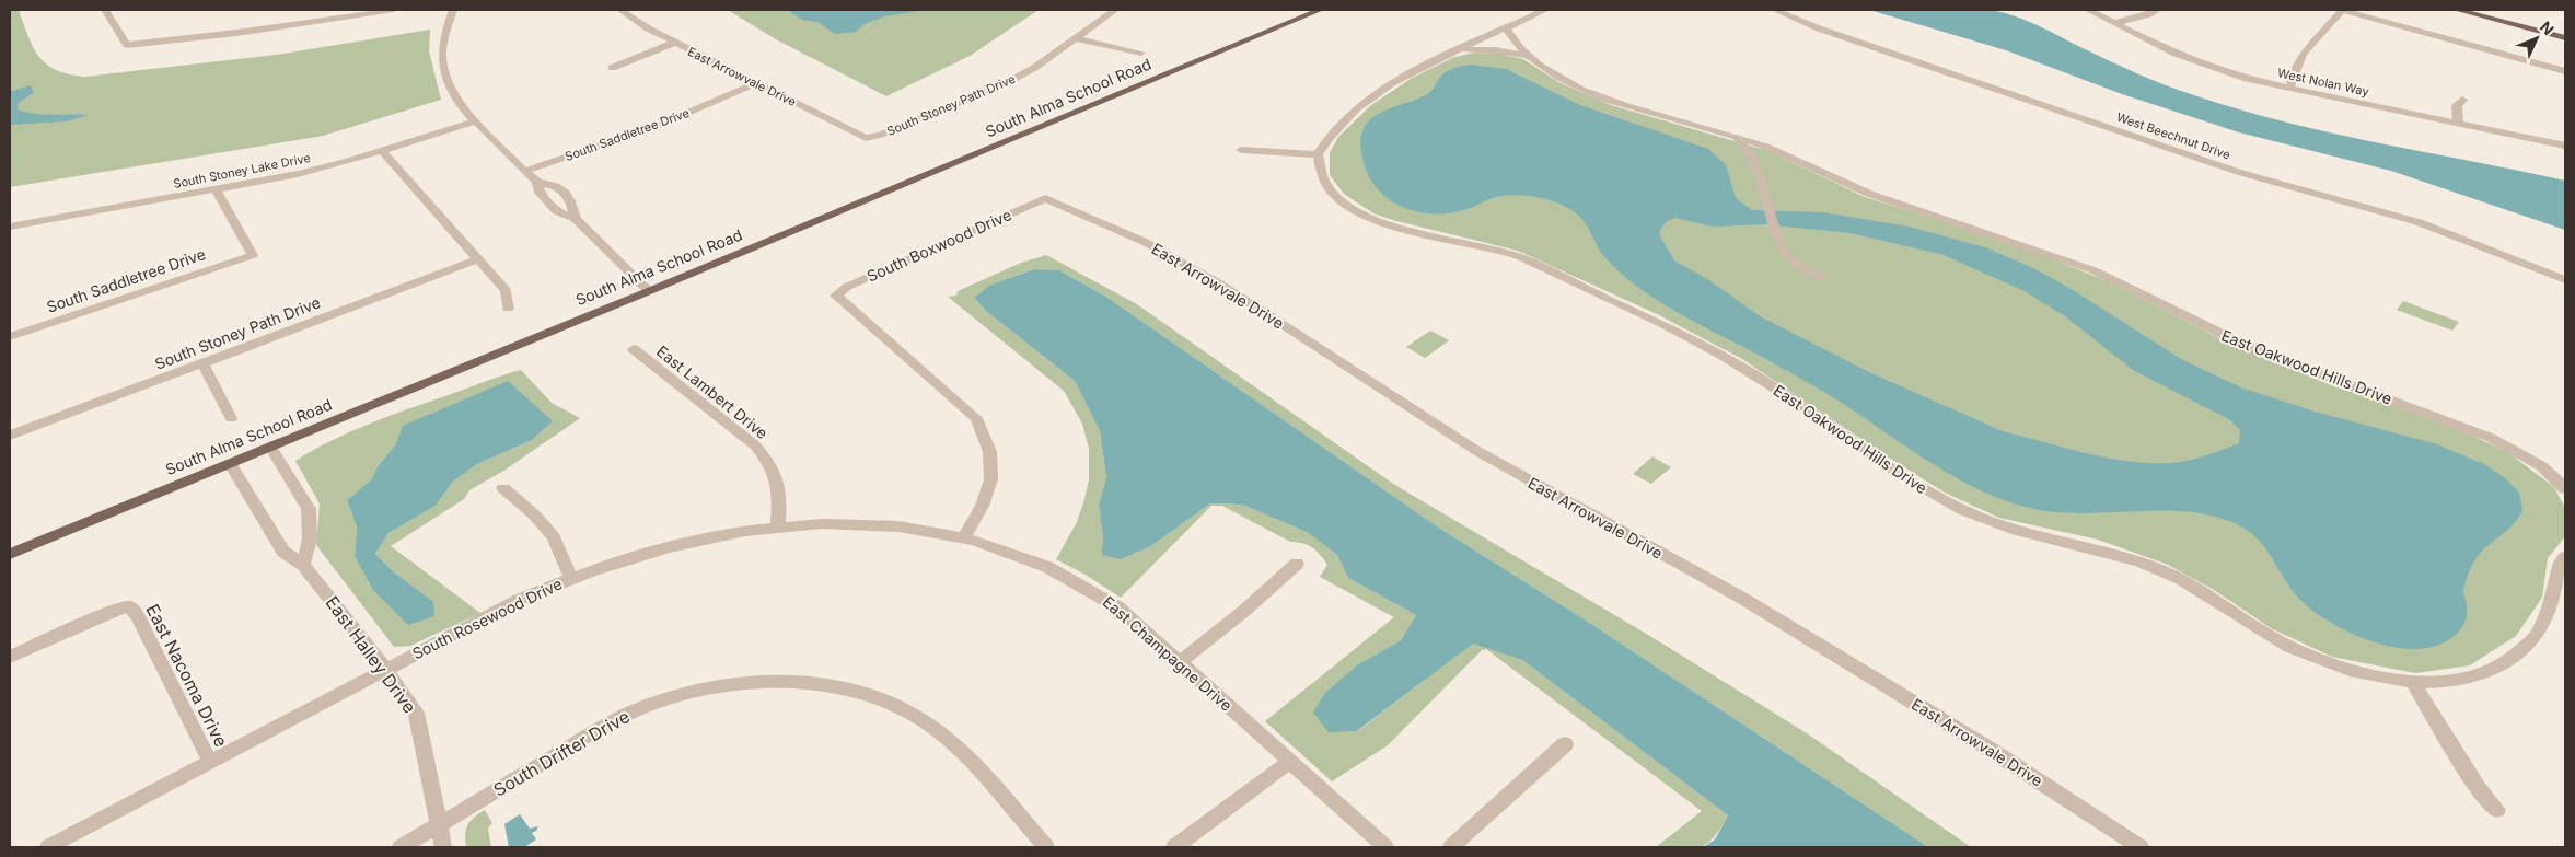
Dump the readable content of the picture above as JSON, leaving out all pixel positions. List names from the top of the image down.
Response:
{
  "streets": {
    "main road": ["South Alma School Road"],
    "street": [
      "East Arrowvale Drive",
      "West Nolan Way",
      "South Stoney Path Drive",
      "South Saddletree Drive",
      "West Beechnut Drive",
      "South Stoney Lake Drive",
      "South Boxwood Drive",
      "East Oakwood Hills Drive",
      "East Lambert Drive",
      "South Rosewood Drive",
      "East Champagne Drive",
      "East Halley Drive",
      "East Nacoma Drive",
      "South Drifter Drive"
    ]
  },
  "crossings": [
    ["East Arrowvale Drive", "South Stoney Path Drive"],
    ["East Arrowvale Drive", "South Saddletree Drive"],
    ["East Arrowvale Drive", "South Boxwood Drive"],
    ["South Alma School Road", "East Halley Drive"],
    ["South Saddletree Drive", "South Stoney Lake Drive"],
    ["South Boxwood Drive", "South Rosewood Drive"],
    ["South Boxwood Drive", "East Champagne Drive"],
    ["East Lambert Drive", "South Rosewood Drive"],
    ["South Rosewood Drive", "East Champagne Drive"],
    ["South Rosewood Drive", "East Halley Drive"],
    ["South Rosewood Drive", "East Nacoma Drive"],
    ["East Halley Drive", "South Drifter Drive"]
  ],
  "north": "top right"
}
